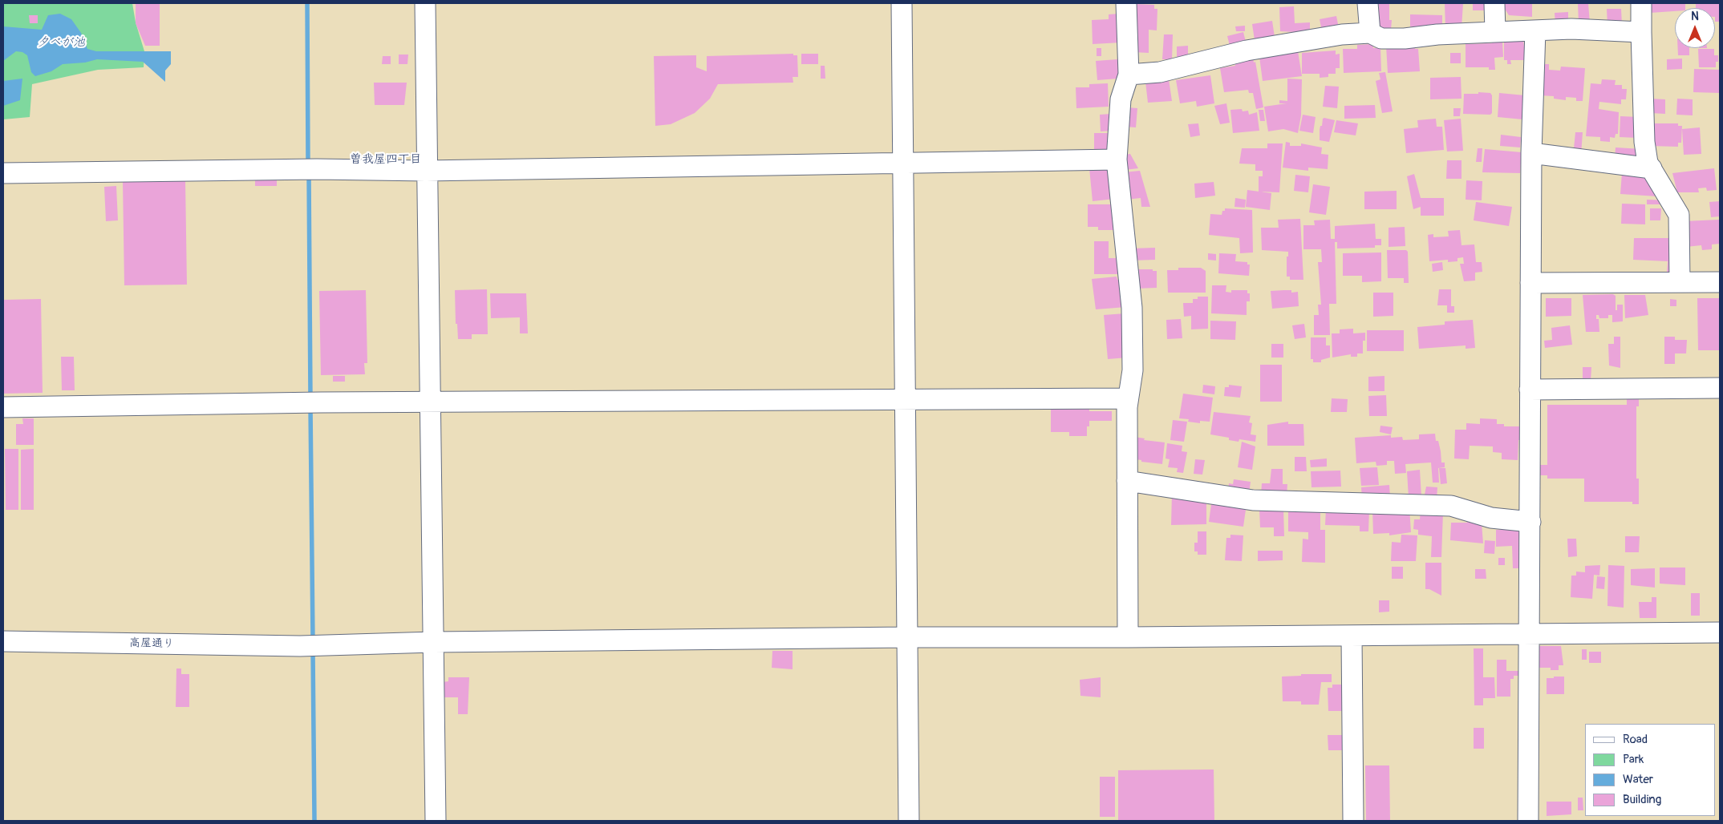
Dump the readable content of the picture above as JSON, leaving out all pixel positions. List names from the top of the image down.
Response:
{
  "streets": {
    "street": ["高屋通り"]
  },
  "districts": ["曽我屋四丁目"],
  "water": ["夕べが池"],
  "legend": [
    "Road",
    "Park",
    "Water",
    "Building"
  ],
  "north": "top"
}
